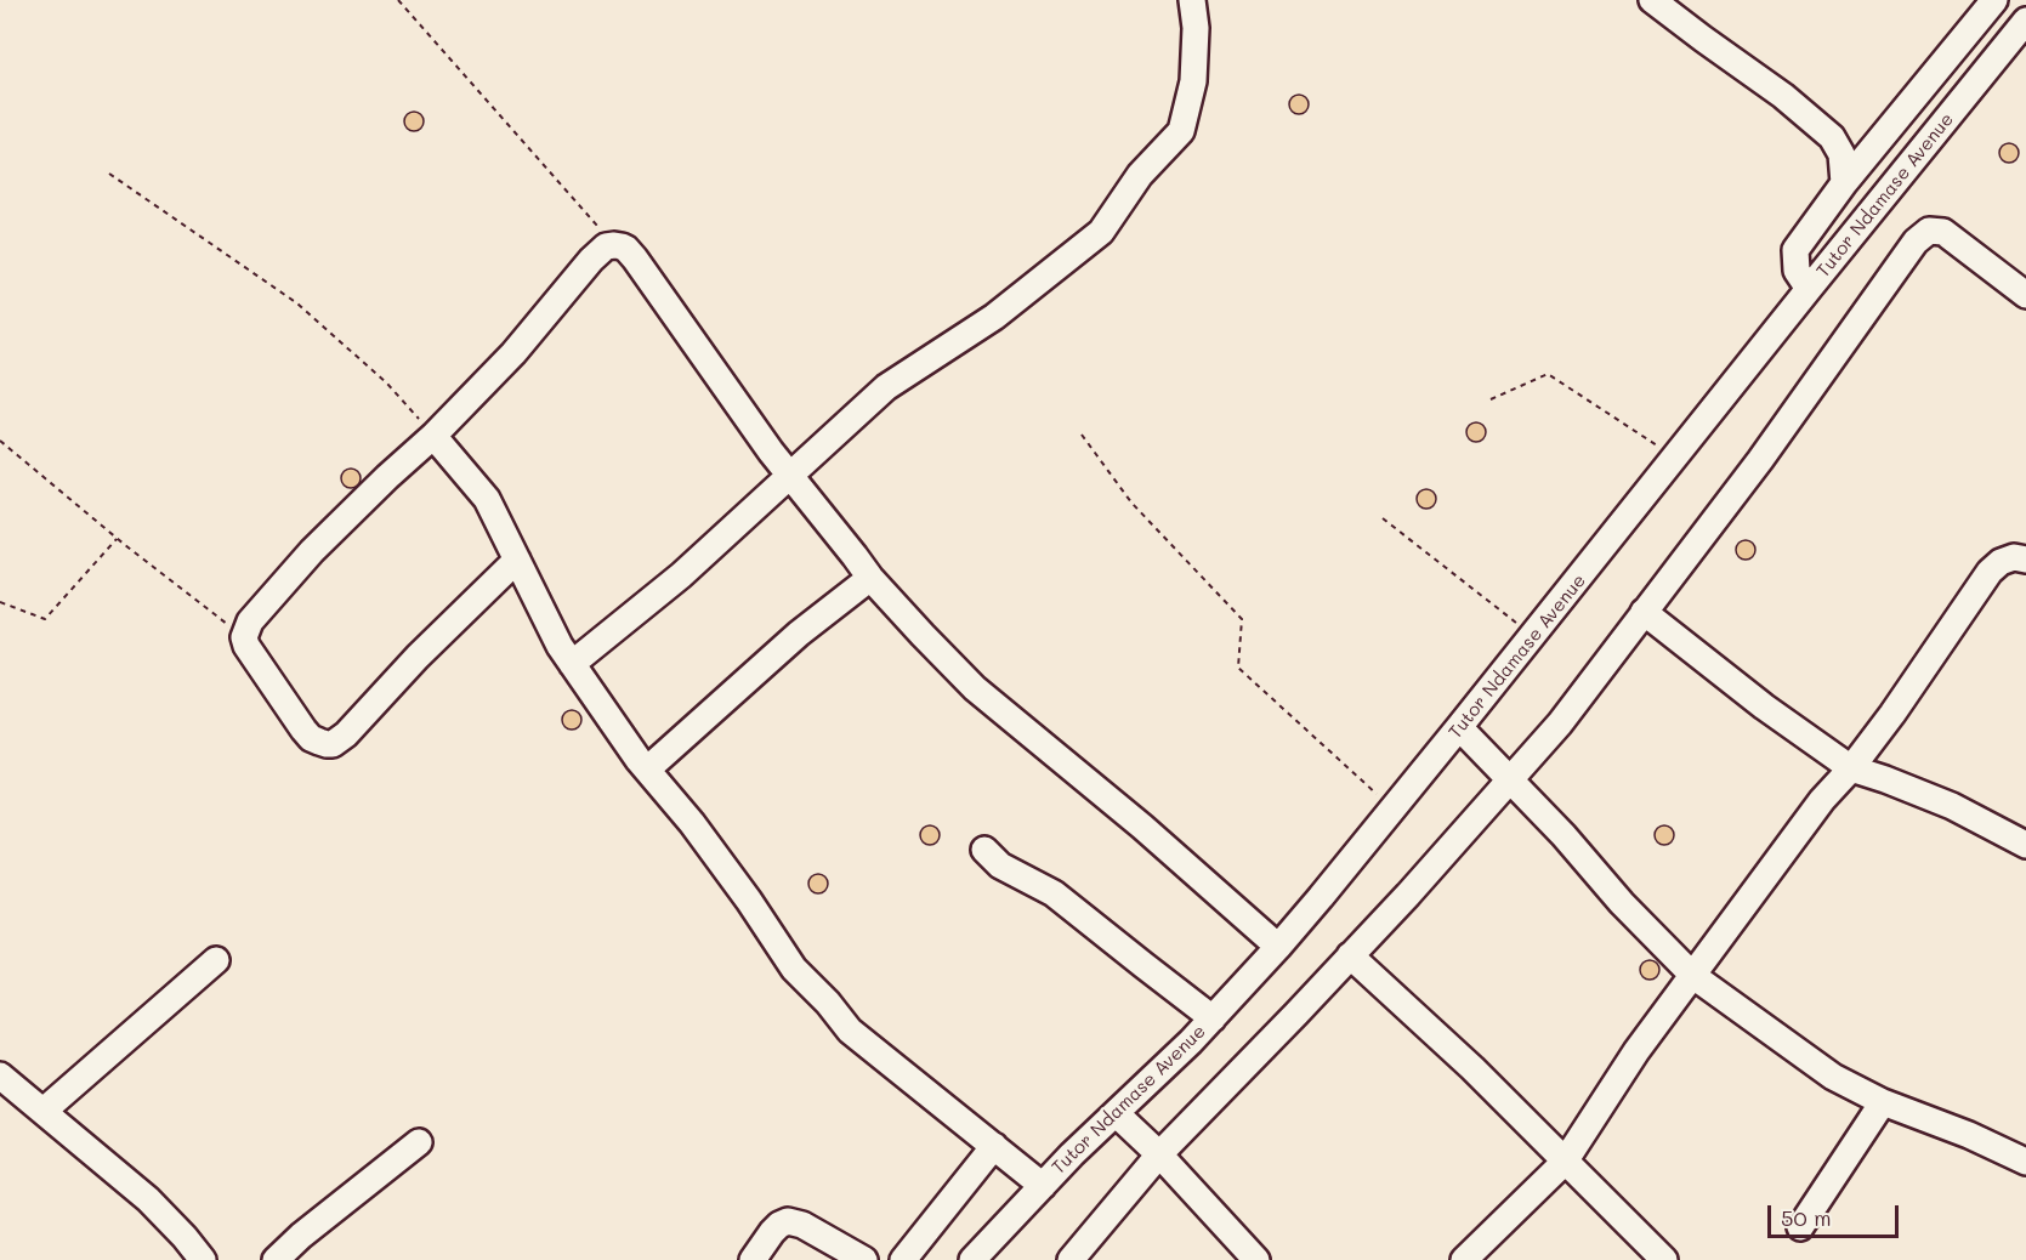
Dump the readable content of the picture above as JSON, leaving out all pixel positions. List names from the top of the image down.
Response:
{
  "streets": {
    "street": ["Tutor Ndamase Avenue"]
  },
  "scale_bar": "50 m"
}
